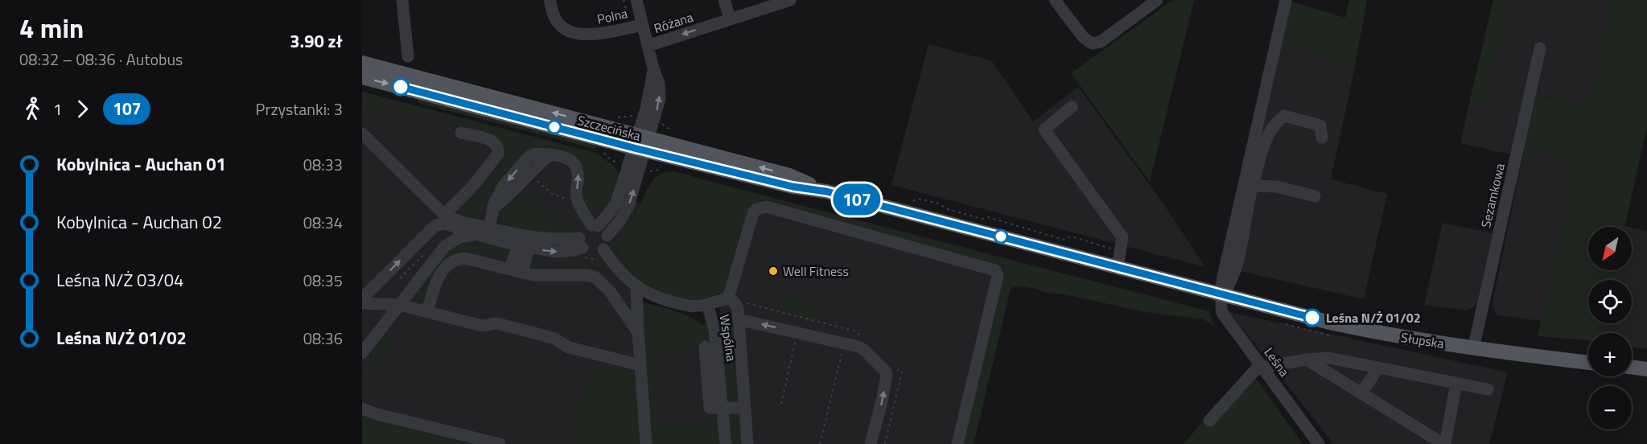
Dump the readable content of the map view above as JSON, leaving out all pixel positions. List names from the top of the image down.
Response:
{
  "streets": {
    "main road": ["Szczecińska", "Słupska"],
    "street": [
      "Polna",
      "Różana",
      "Sezamkowa",
      "Wspólna",
      "Leśna"
    ]
  },
  "crossings": [
    ["Szczecińska", "Słupska"],
    ["Szczecińska", "Leśna"],
    ["Sezamkowa", "Słupska"],
    ["Słupska", "Leśna"]
  ],
  "one_way": ["Różana"],
  "places": ["Well Fitness", "Leśna N/Ż 01/02"],
  "lines": ["bus line 107"],
  "north": "bottom left",
  "page": {
    "heading": ["4 min", "08:32 – 08:36 · Autobus", "3.90 zł"],
    "on_map": "107",
    "legs": ["1", "107", "Przystanki: 3"],
    "list": [
      {
        "name": "Kobylnica - Auchan 01",
        "value": "08:33"
      },
      {
        "name": "Kobylnica - Auchan 02",
        "value": "08:34"
      },
      {
        "name": "Leśna N/Ż 03/04",
        "value": "08:35"
      },
      {
        "name": "Leśna N/Ż 01/02",
        "value": "08:36"
      }
    ],
    "map_buttons": ["+", "−"]
  }
}
